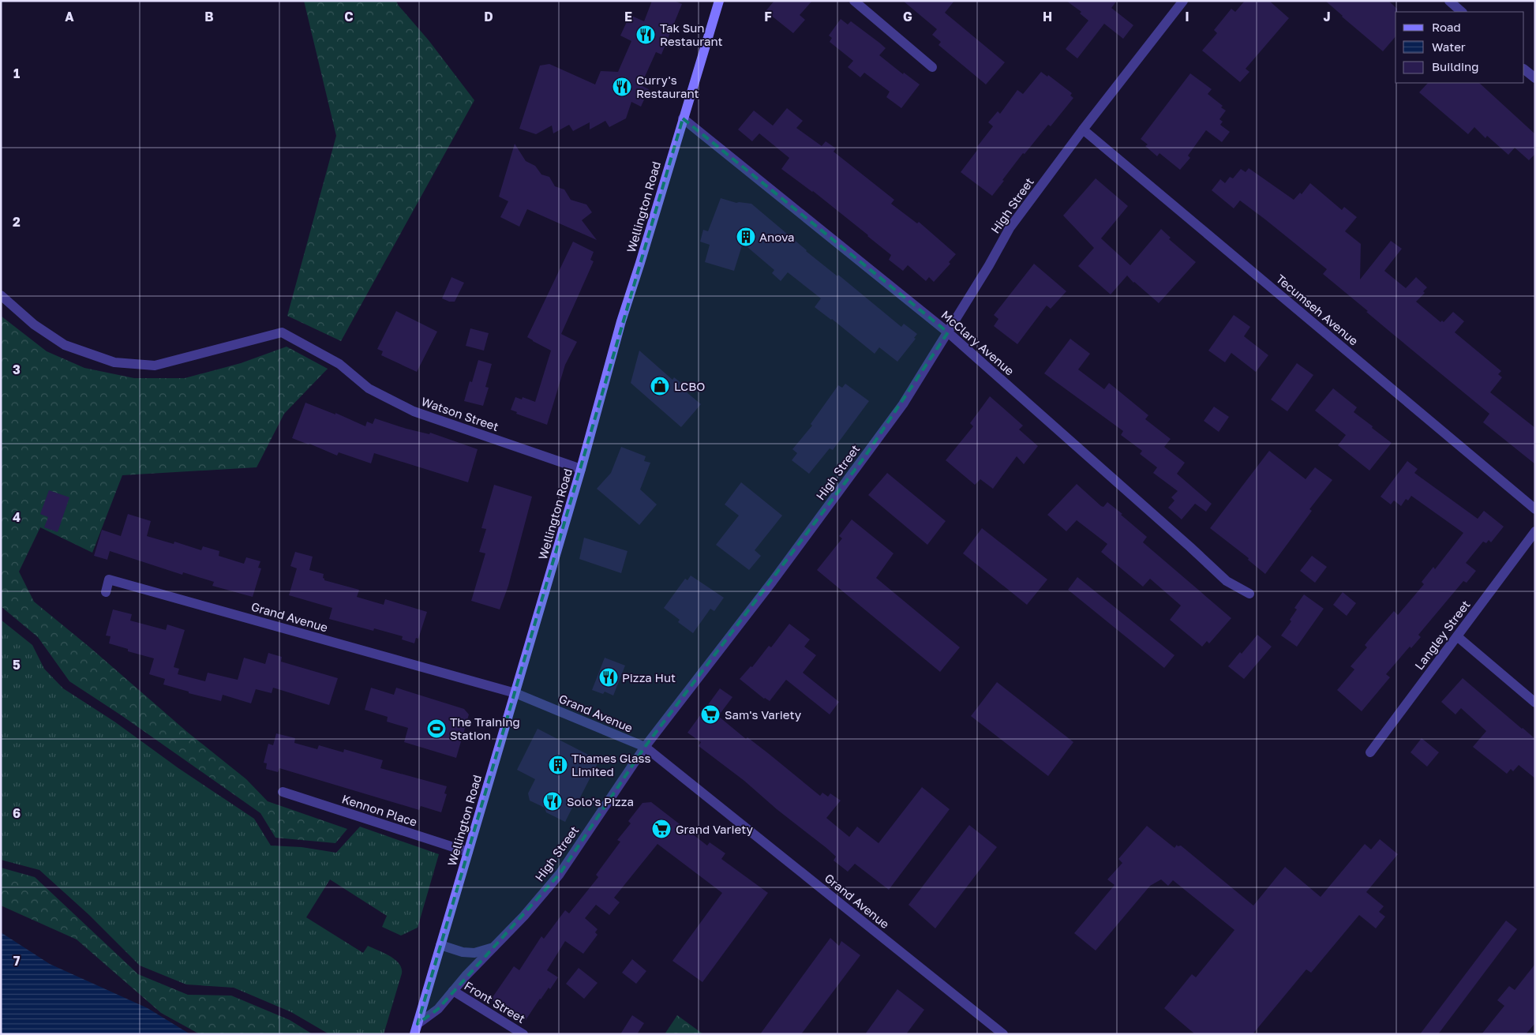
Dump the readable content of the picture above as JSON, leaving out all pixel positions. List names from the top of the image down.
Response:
{
  "streets": {
    "main road": ["Wellington Road"],
    "street": [
      "High Street",
      "Tecumseh Avenue",
      "McClary Avenue",
      "Watson Street",
      "Grand Avenue",
      "Langley Street",
      "Kennon Place",
      "Front Street"
    ]
  },
  "crossings": [
    ["High Street", "Wellington Road"],
    ["High Street", "Tecumseh Avenue"],
    ["High Street", "McClary Avenue"],
    ["High Street", "Grand Avenue"],
    ["High Street", "Front Street"],
    ["Wellington Road", "McClary Avenue"],
    ["Wellington Road", "Watson Street"],
    ["Wellington Road", "Grand Avenue"],
    ["Wellington Road", "Kennon Place"]
  ],
  "places": {
    "restaurant": [
      "Tak Sun Restaurant",
      "Curry's Restaurant",
      "Pizza Hut",
      "Solo's Pizza"
    ],
    "building": ["Anova", "Thames Glass Limited"],
    "shop": ["LCBO"],
    "supermarket": ["Sam's Variety", "Grand Variety"],
    "sports": ["The Training Station"]
  },
  "legend": ["Road", "Water", "Building"],
  "grid": {
    "columns": [
      "A",
      "B",
      "C",
      "D",
      "E",
      "F",
      "G",
      "H",
      "I",
      "J"
    ],
    "rows": [
      "1",
      "2",
      "3",
      "4",
      "5",
      "6",
      "7"
    ]
  }
}
